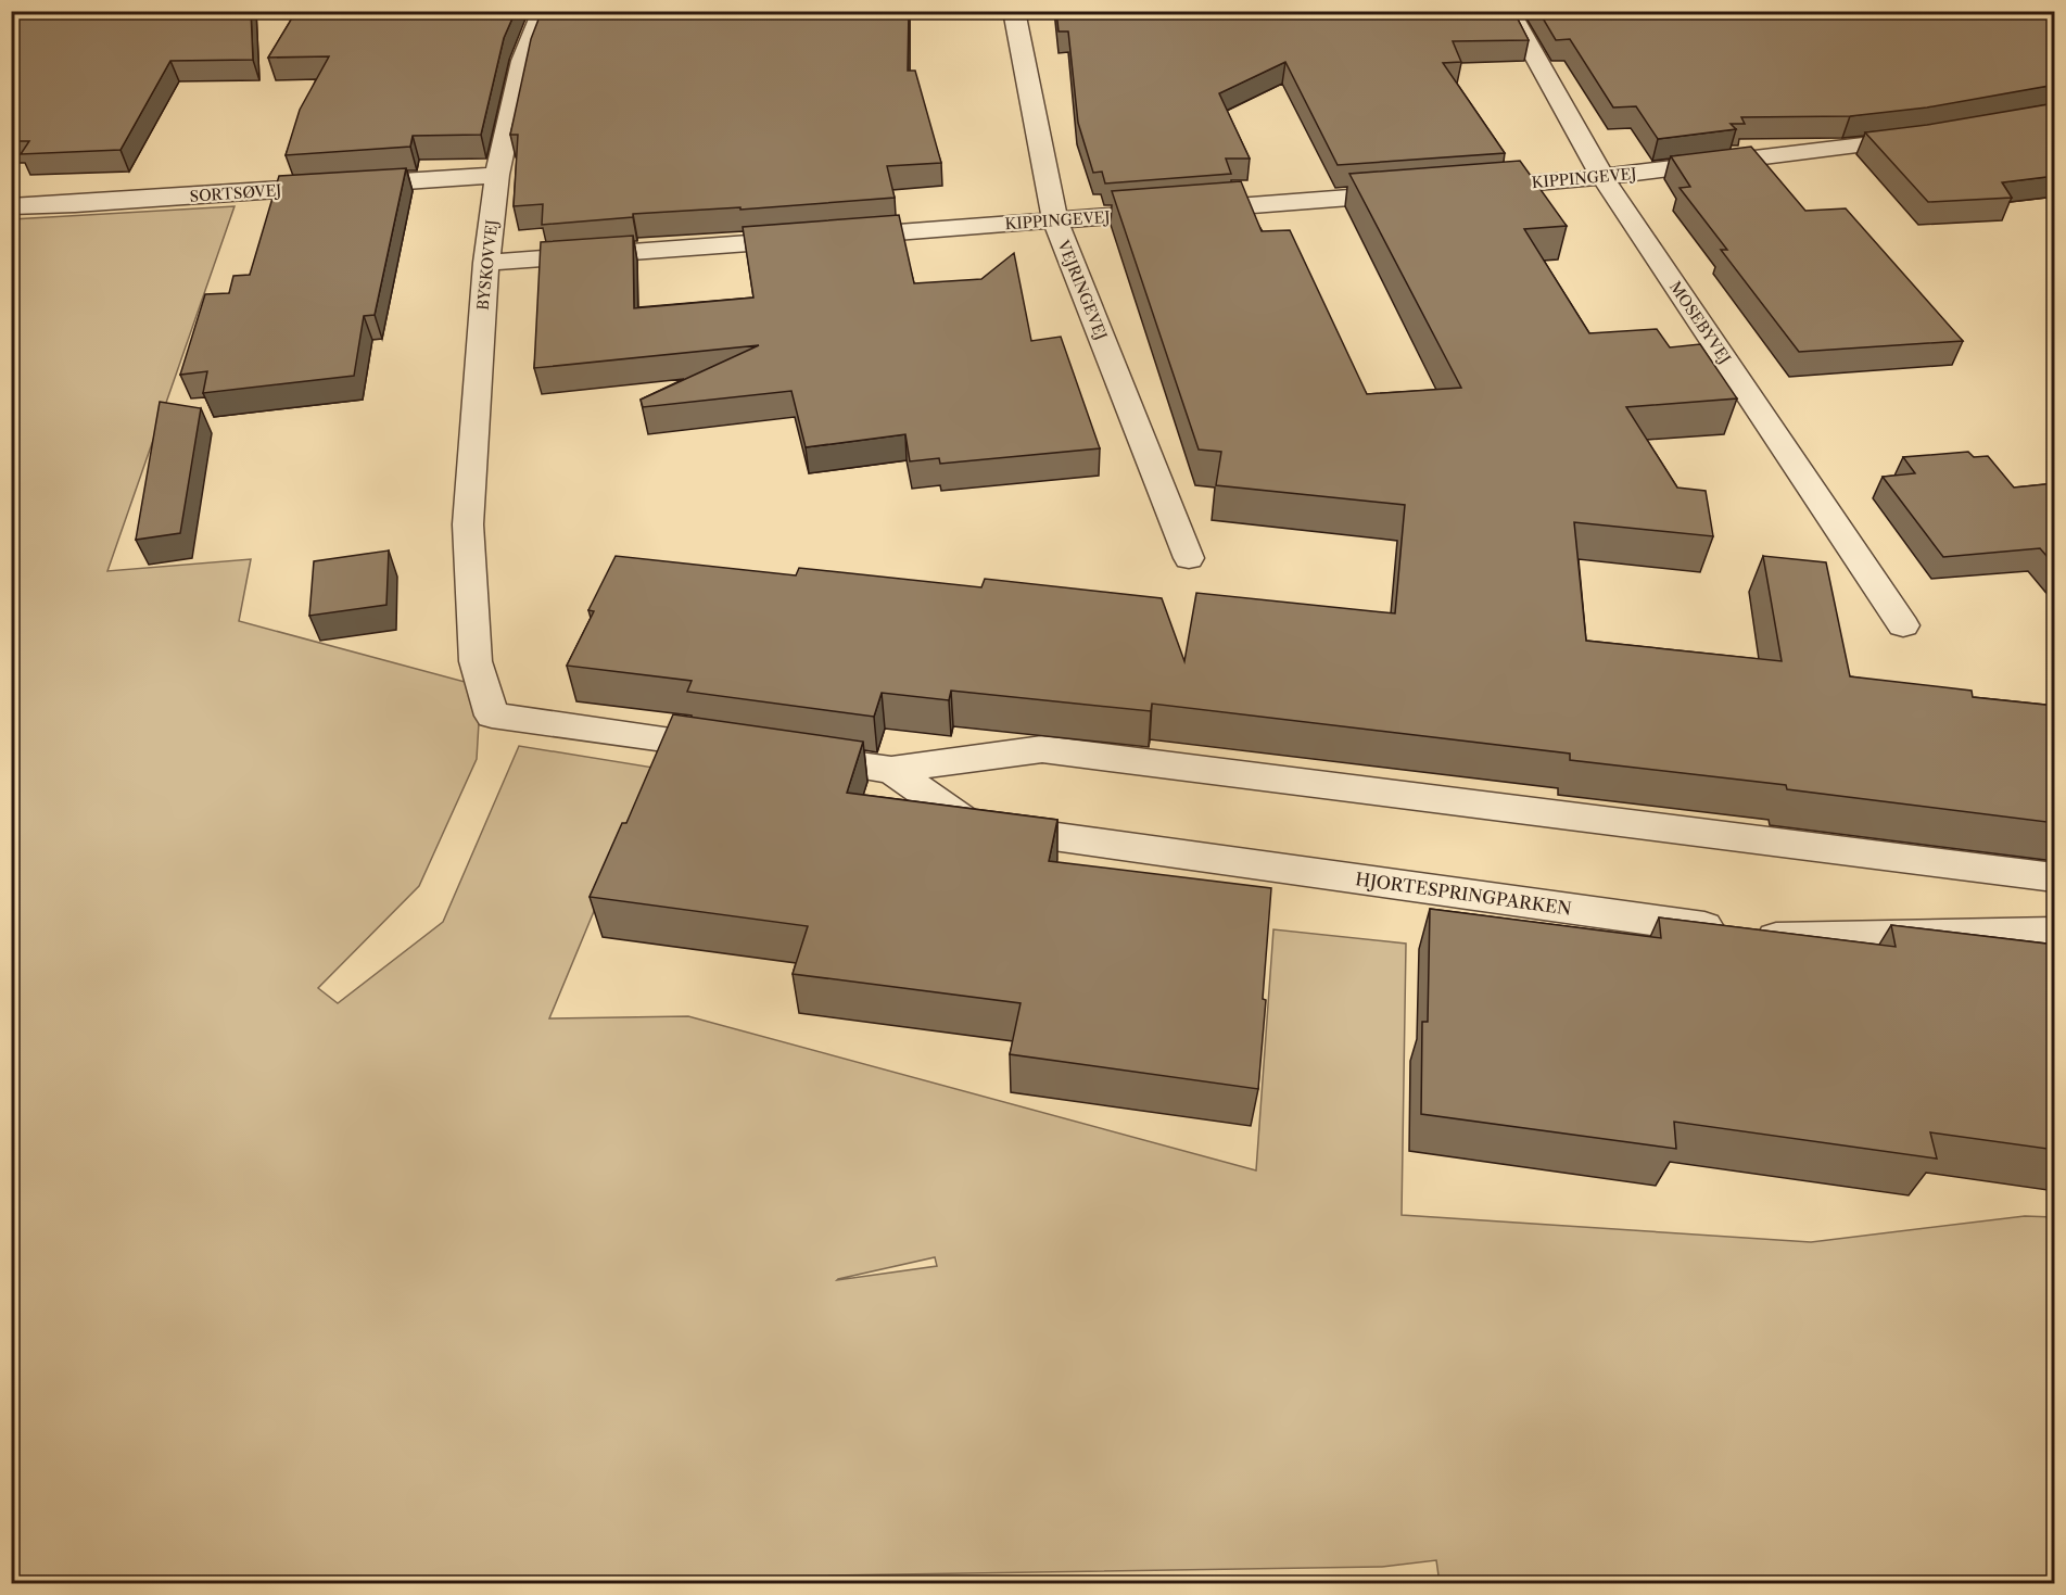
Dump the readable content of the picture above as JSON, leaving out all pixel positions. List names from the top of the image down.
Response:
{
  "streets": {
    "street": [
      "KIPPINGEVEJ",
      "SORTSØVEJ",
      "BYSKOVVEJ",
      "VEJRINGEVEJ",
      "MOSEBYVEJ",
      "HJORTESPRINGPARKEN"
    ]
  },
  "crossings": [
    ["KIPPINGEVEJ", "VEJRINGEVEJ"],
    ["KIPPINGEVEJ", "MOSEBYVEJ"],
    ["SORTSØVEJ", "BYSKOVVEJ"]
  ]
}
